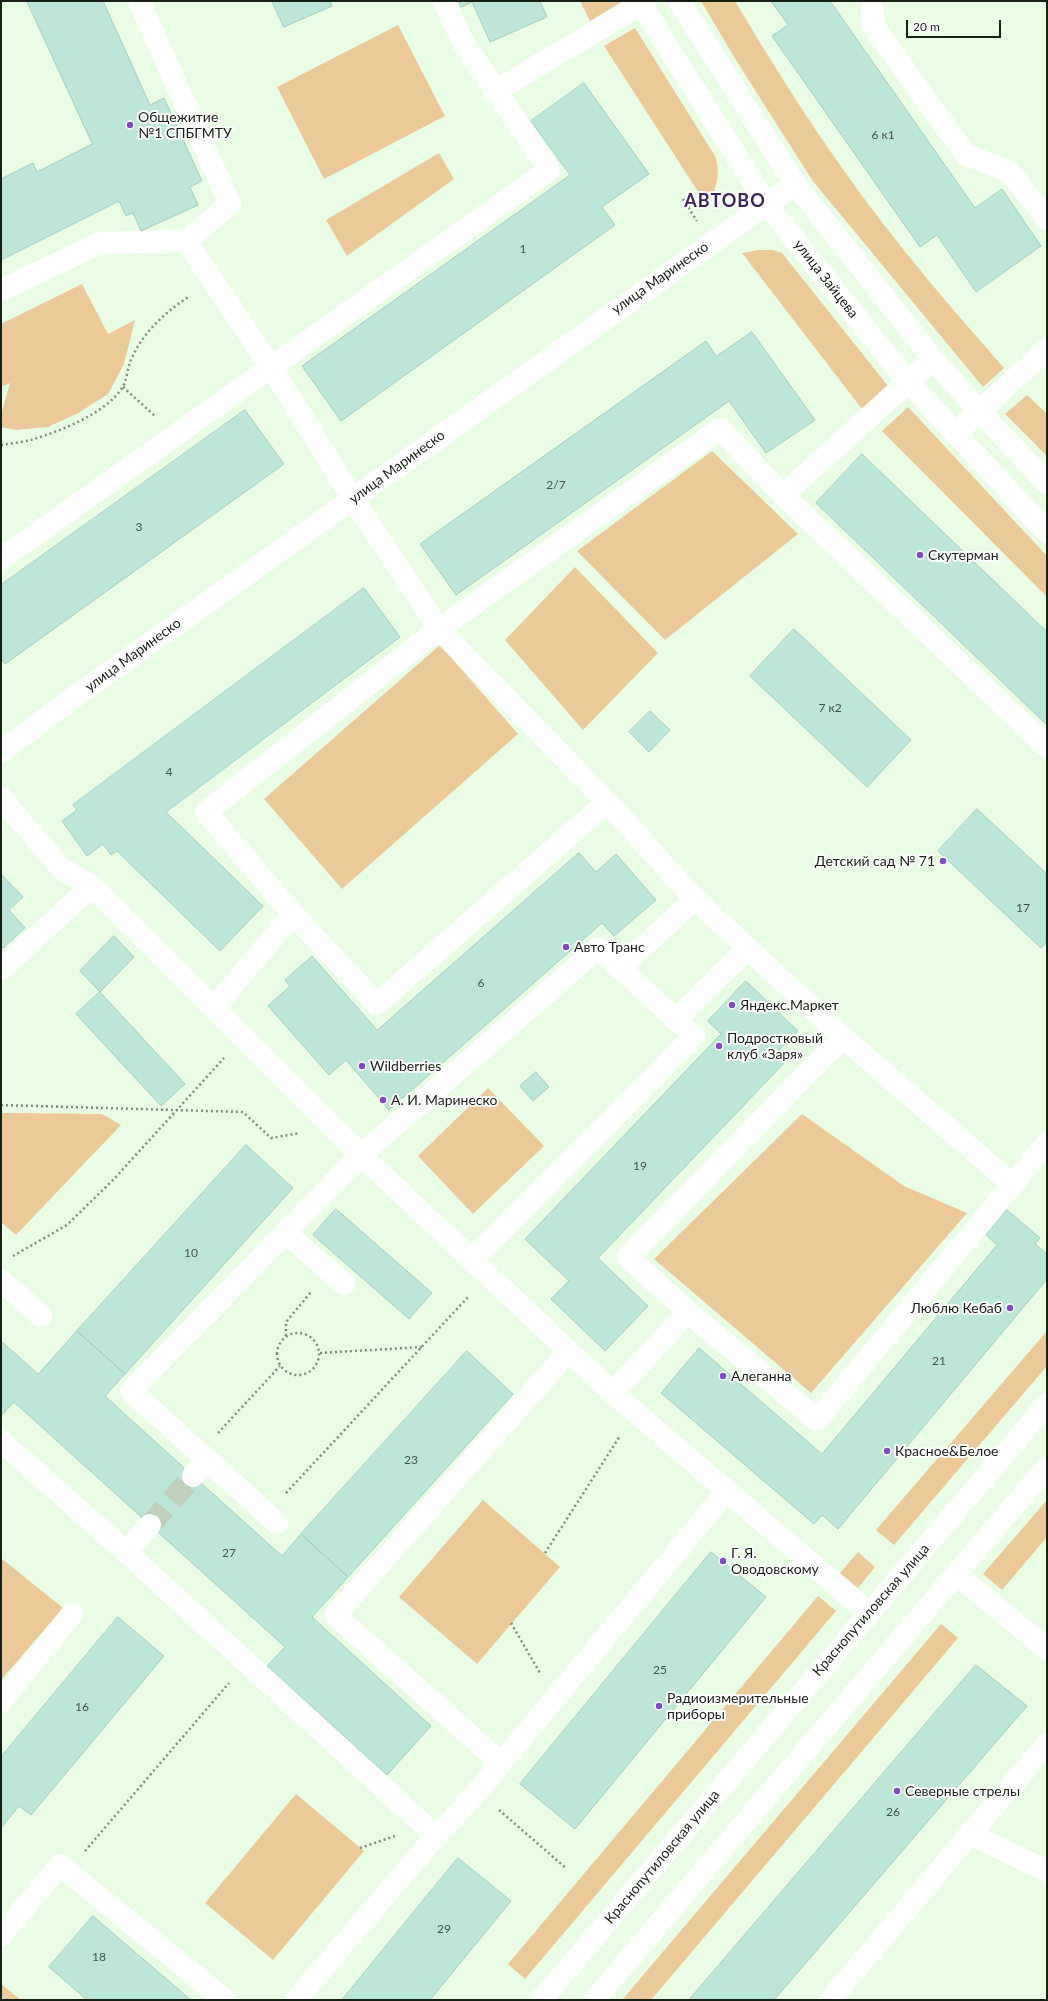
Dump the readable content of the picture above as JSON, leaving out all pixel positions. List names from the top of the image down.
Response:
{
  "streets": {
    "street": ["улица Маринеско", "улица Зайцева", "Краснопутиловская улица"]
  },
  "crossings": [
    ["улица Маринеско", "улица Зайцева"]
  ],
  "districts": ["АВТОВО"],
  "places": [
    "Общежитие №1 СПБГМТУ",
    "Скутерман",
    "Детский сад № 71",
    "Авто Транс",
    "Яндекс.Маркет",
    "Подростковый клуб «Заря»",
    "Wildberries",
    "А. И. Маринеско",
    "Люблю Кебаб",
    "Алеганна",
    "Красное&Белое",
    "Г. Я. Оводовскому",
    "Радиоизмерительные приборы",
    "Северные стрелы"
  ],
  "house_numbers": [
    "6 к1",
    "1",
    "2/7",
    "3",
    "7 к2",
    "4",
    "17",
    "6",
    "19",
    "10",
    "21",
    "23",
    "27",
    "25",
    "16",
    "26",
    "29",
    "18"
  ],
  "scale_bar": "20 m"
}
